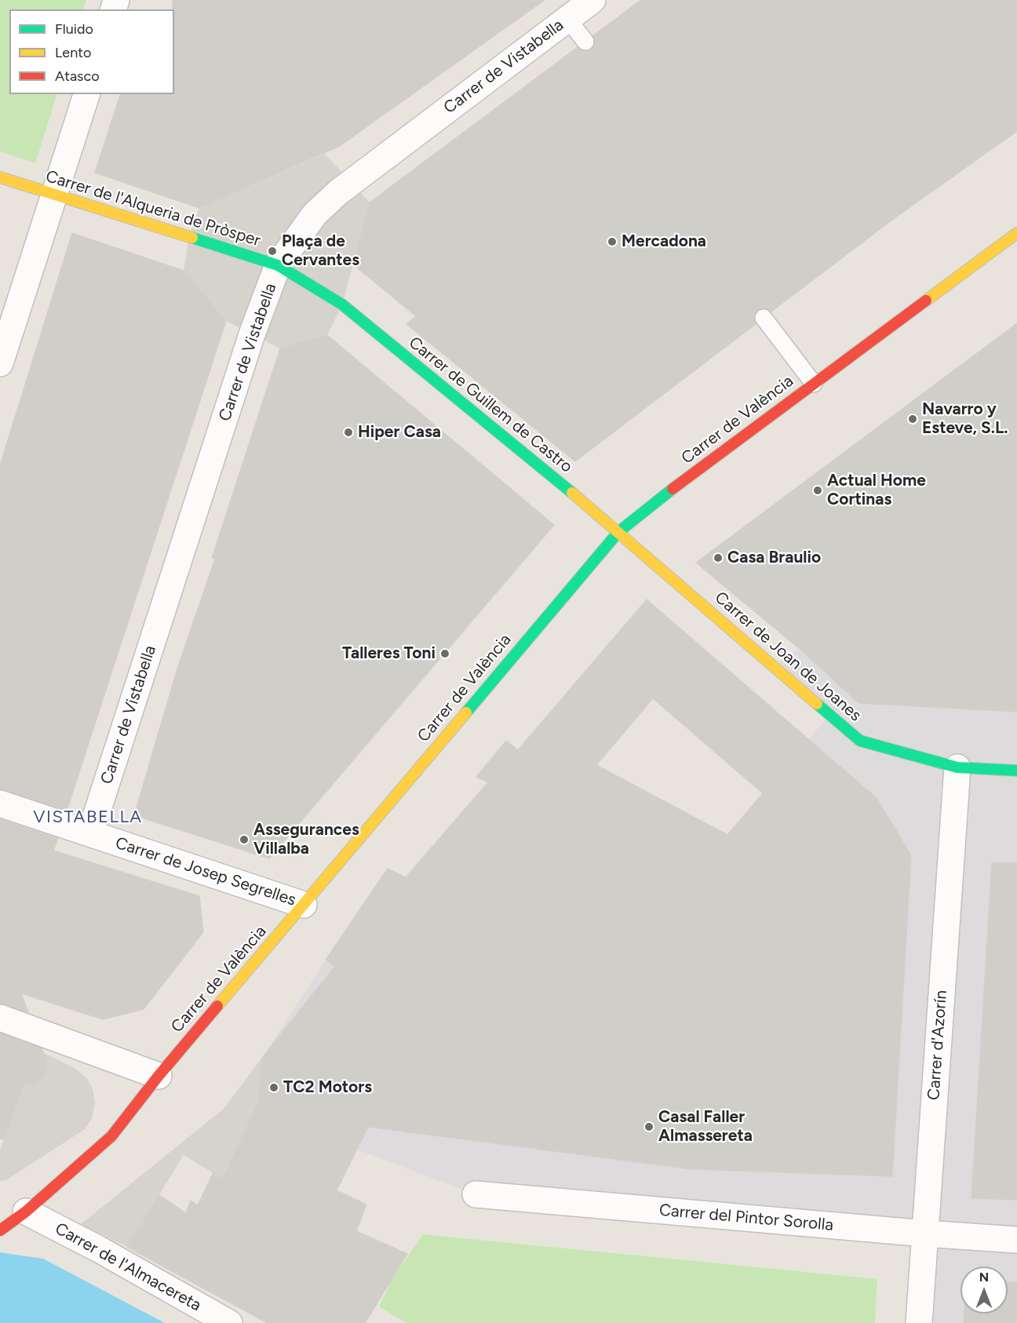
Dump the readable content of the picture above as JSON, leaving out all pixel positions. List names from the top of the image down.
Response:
{
  "streets": {
    "street": [
      "Carrer de Vistabella",
      "Carrer de l'Alqueria de Pròsper",
      "Carrer de Guillem de Castro",
      "Carrer de València",
      "Carrer de Joan de Joanes",
      "Carrer de Josep Segrelles",
      "Carrer d'Azorín",
      "Carrer del Pintor Sorolla",
      "Carrer de l'Almacereta"
    ]
  },
  "crossings": [
    ["Carrer de Vistabella", "Carrer de l'Alqueria de Pròsper"],
    ["Carrer de Vistabella", "Carrer de Josep Segrelles"],
    ["Carrer de l'Alqueria de Pròsper", "Carrer de Guillem de Castro"],
    ["Carrer de Guillem de Castro", "Carrer de València"],
    ["Carrer de Guillem de Castro", "Carrer de Joan de Joanes"],
    ["Carrer de València", "Carrer de Joan de Joanes"],
    ["Carrer de València", "Carrer de Josep Segrelles"],
    ["Carrer de València", "Carrer de l'Almacereta"],
    ["Carrer de Joan de Joanes", "Carrer d'Azorín"],
    ["Carrer d'Azorín", "Carrer del Pintor Sorolla"]
  ],
  "districts": ["VISTABELLA"],
  "places": [
    "Mercadona",
    "Plaça de Cervantes",
    "Navarro y Esteve, S.L.",
    "Hiper Casa",
    "Actual Home Cortinas",
    "Casa Braulio",
    "Talleres Toni",
    "Assegurances Villalba",
    "TC2 Motors",
    "Casal Faller Almassereta"
  ],
  "legend": ["Fluido", "Lento", "Atasco"],
  "north": "top"
}
